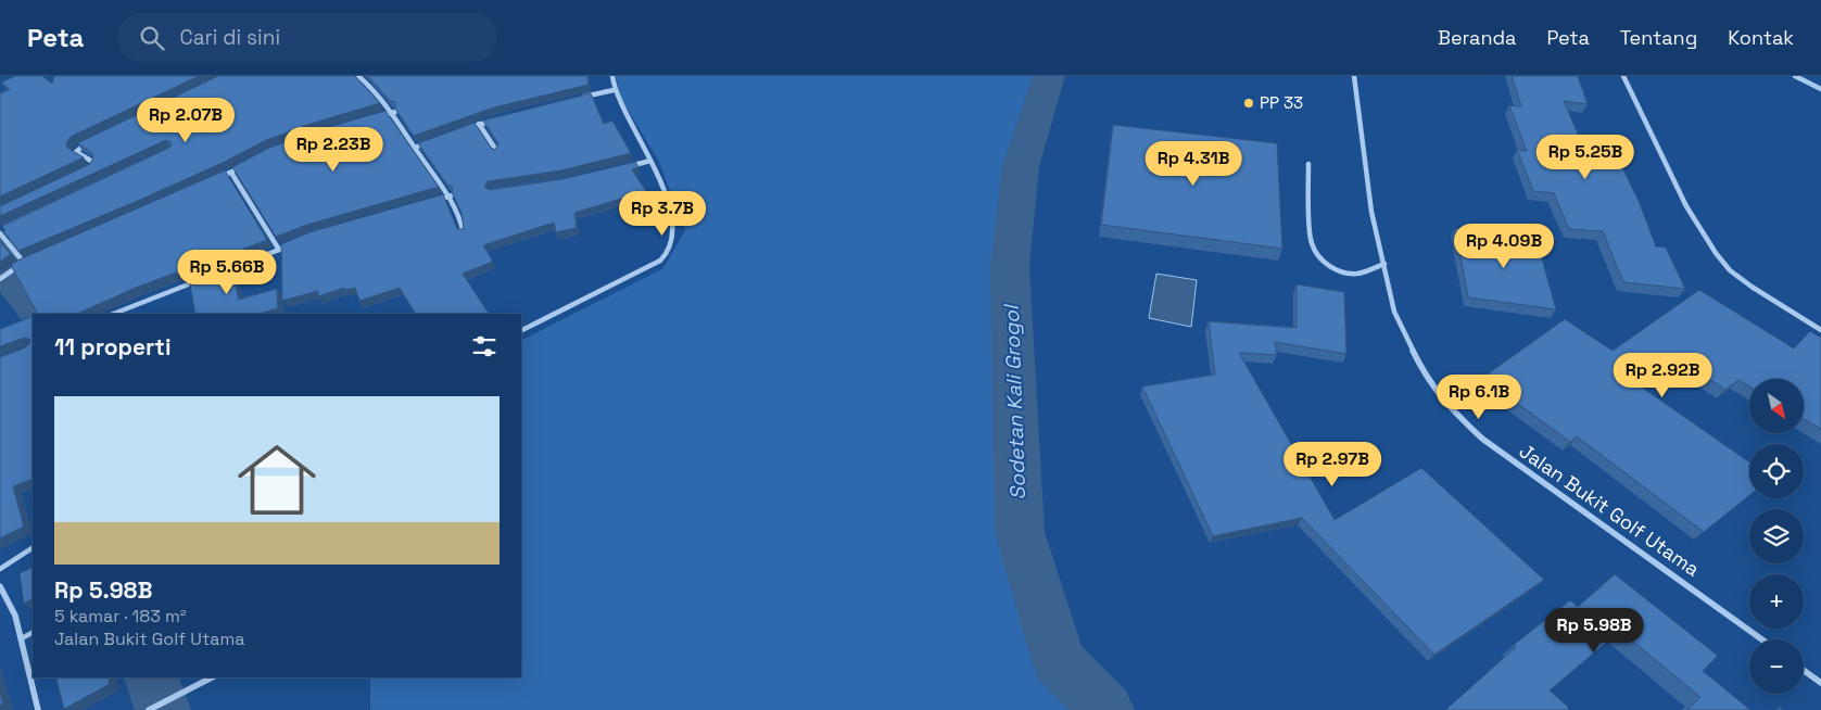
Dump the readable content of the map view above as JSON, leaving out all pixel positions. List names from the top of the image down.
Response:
{
  "streets": {
    "street": ["Jalan Bukit Golf Utama"]
  },
  "water": ["Sodetan Kali Grogol"],
  "places": ["PP 33"],
  "north": "bottom right",
  "page": {
    "header": "Peta",
    "search": "Cari di sini",
    "nav": [
      "Beranda",
      "Peta",
      "Tentang",
      "Kontak"
    ],
    "price": [
      "Rp 2.07B",
      "Rp 2.23B",
      "Rp 5.25B",
      "Rp 4.31B",
      "Rp 3.7B",
      "Rp 4.09B",
      "Rp 5.66B",
      "Rp 2.92B",
      "Rp 6.1B",
      "Rp 2.97B",
      "Rp 5.98B"
    ],
    "heading": "11 properti",
    "map_buttons": ["+", "−"],
    "list": [
      {
        "name": "Rp 5.98B",
        "note": "5 kamar · 183 m² · Jalan Bukit Golf Utama"
      }
    ]
  }
}
